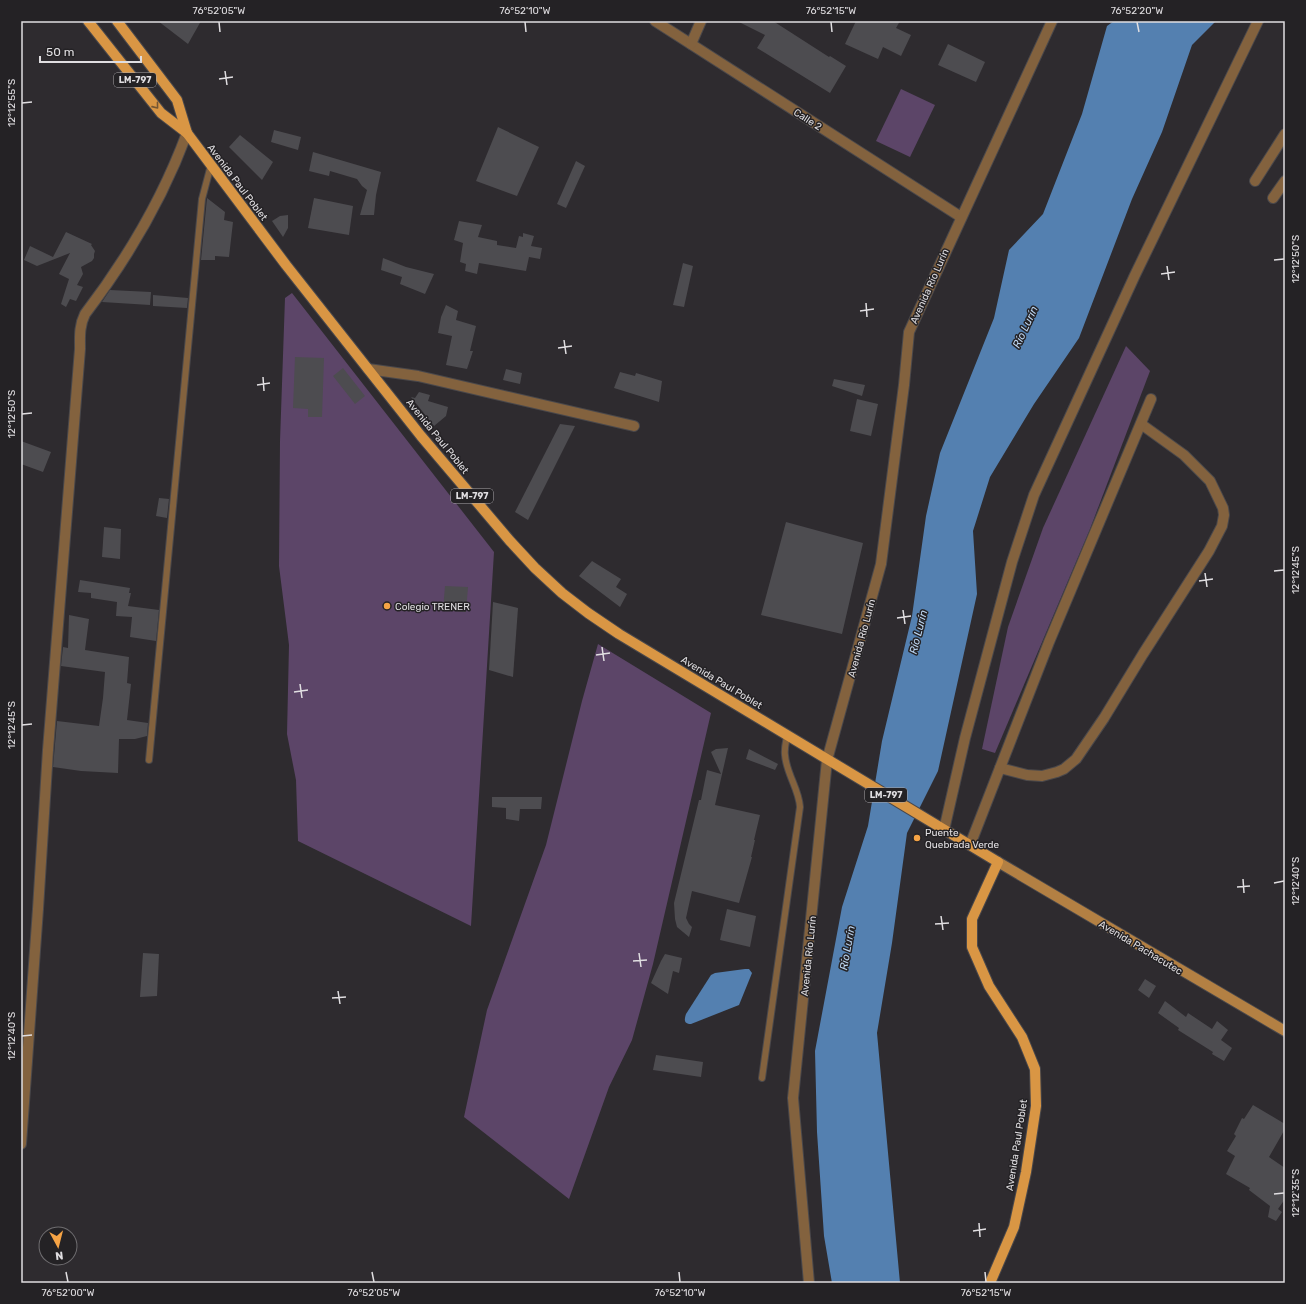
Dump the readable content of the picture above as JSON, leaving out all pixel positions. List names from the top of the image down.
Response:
{
  "streets": {
    "main road": ["LM-797", "Avenida Paul Poblet", "Avenida Pachacutec"],
    "street": ["Calle 2", "Avenida Río Lurín"]
  },
  "crossings": [
    ["Calle 2", "Avenida Río Lurín"],
    ["Avenida Paul Poblet", "Avenida Río Lurín"],
    ["Avenida Paul Poblet", "Avenida Pachacutec"]
  ],
  "water": ["Río Lurín"],
  "places": ["Colegio TRENER", "Puente Quebrada Verde"],
  "scale_bar": "50 m",
  "north": "bottom",
  "coordinates": [
    "76°52'05\"W",
    "76°52'10\"W",
    "76°52'15\"W",
    "76°52'20\"W",
    "12°12'55\"S",
    "12°12'50\"S",
    "12°12'45\"S",
    "12°12'40\"S",
    "12°12'35\"S",
    "76°52'00\"W"
  ]
}
